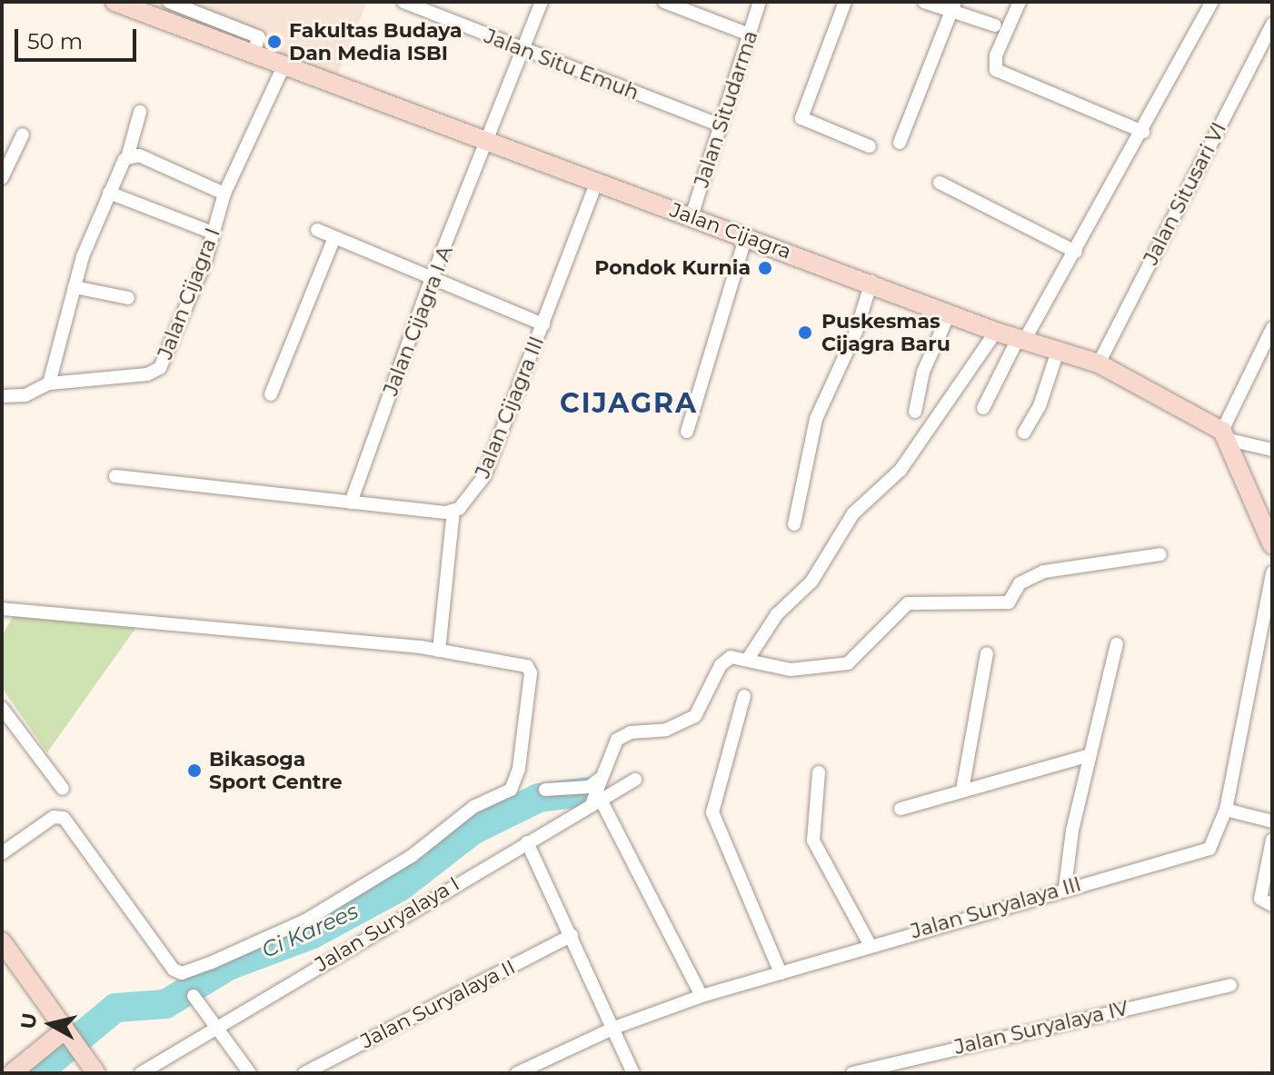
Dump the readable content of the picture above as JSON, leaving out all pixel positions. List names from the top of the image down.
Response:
{
  "streets": {
    "street": [
      "Jalan Situ Emuh",
      "Jalan Situdarma",
      "Jalan Situsari VI",
      "Jalan Cijagra",
      "Jalan Cijagra I",
      "Jalan Cijagra I A",
      "Jalan Cijagra III",
      "Jalan Suryalaya III",
      "Jalan Suryalaya I",
      "Jalan Suryalaya II",
      "Jalan Suryalaya IV"
    ]
  },
  "crossings": [
    ["Jalan Situ Emuh", "Jalan Situdarma"],
    ["Jalan Situ Emuh", "Jalan Cijagra I A"],
    ["Jalan Situdarma", "Jalan Cijagra"],
    ["Jalan Situsari VI", "Jalan Cijagra"],
    ["Jalan Cijagra", "Jalan Cijagra I"],
    ["Jalan Cijagra", "Jalan Cijagra I A"],
    ["Jalan Cijagra", "Jalan Cijagra III"]
  ],
  "districts": ["CIJAGRA"],
  "water": ["Ci Karees"],
  "places": [
    "Fakultas Budaya Dan Media ISBI",
    "Pondok Kurnia",
    "Puskesmas Cijagra Baru",
    "Bikasoga Sport Centre"
  ],
  "scale_bar": "50 m",
  "north": "left"
}
